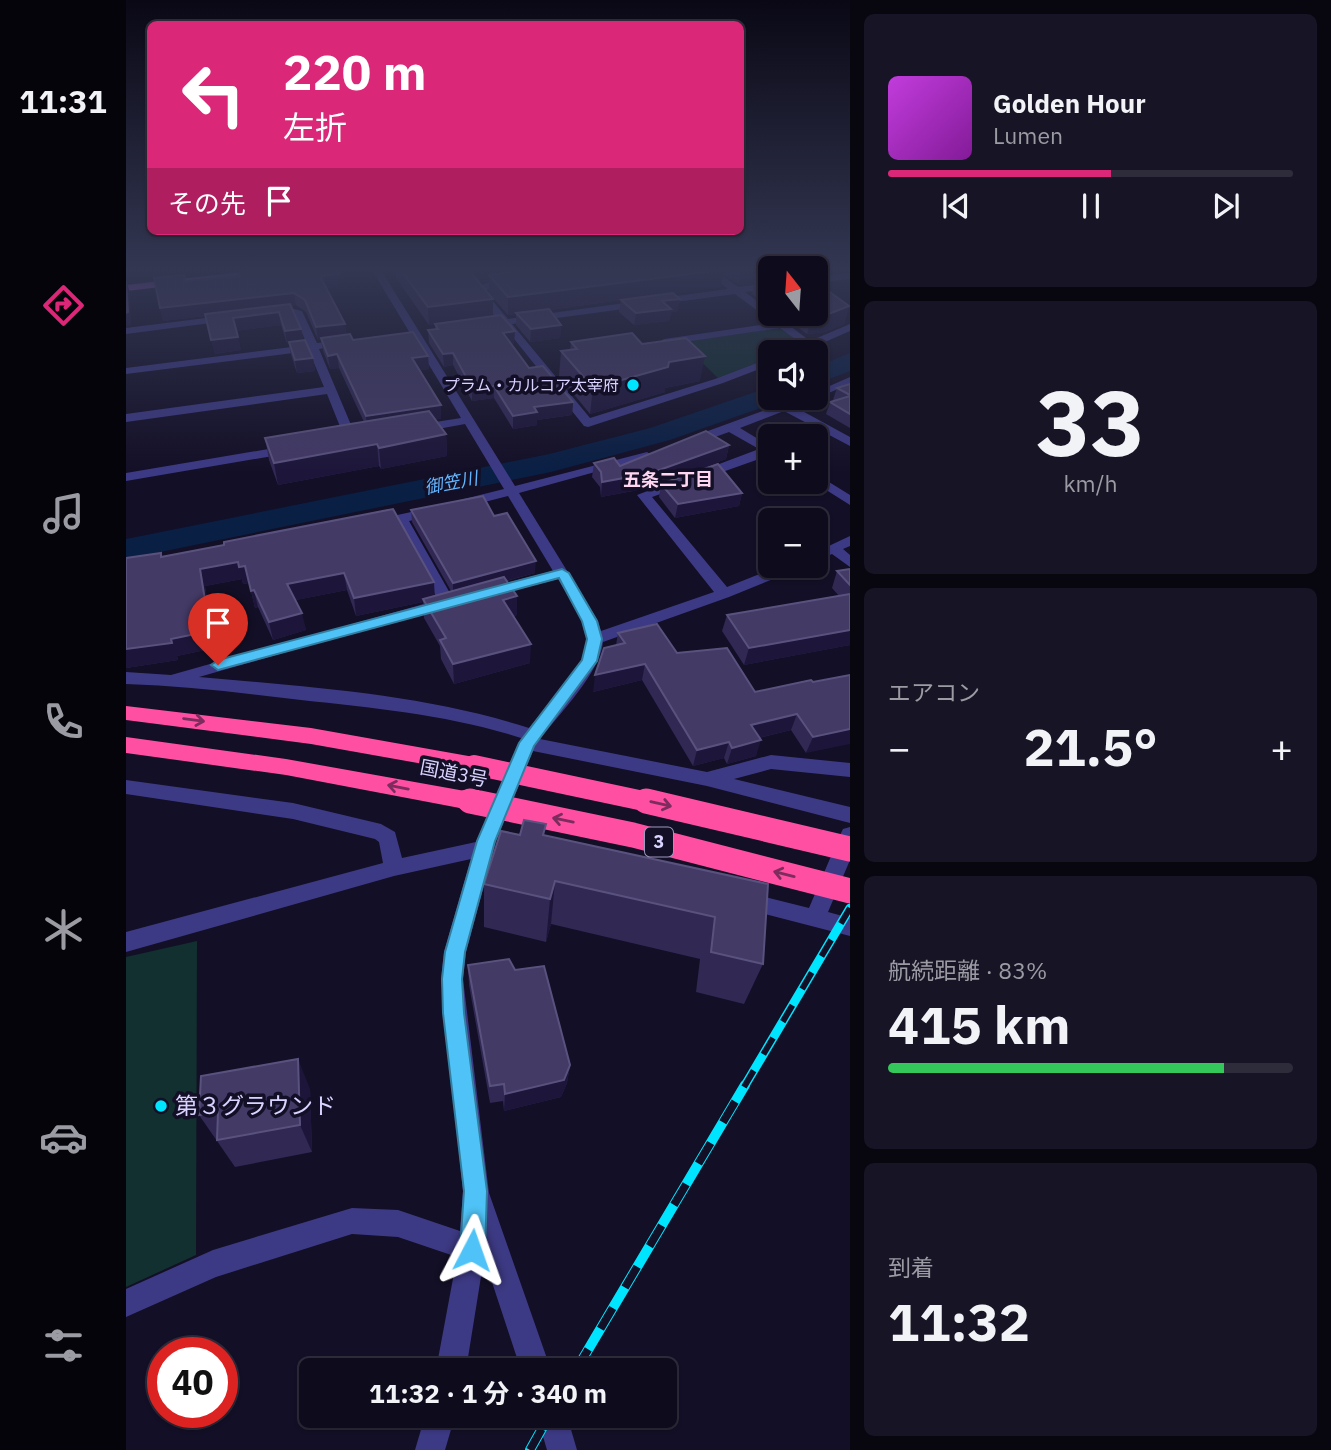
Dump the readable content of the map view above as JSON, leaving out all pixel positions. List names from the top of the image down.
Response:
{
  "streets": {
    "highway": ["国道3号", "3"]
  },
  "districts": ["五条二丁目"],
  "water": ["御笠川"],
  "places": ["プラム・カルコア太宰府", "第３グラウンド"],
  "north": "top",
  "page": {
    "tabs": "11:31",
    "turn": ["220 m", "左折"],
    "song": ["Golden Hour", "Lumen"],
    "then": "その先",
    "map_buttons": ["+", "−"],
    "tile": [
      ["33", "km/h"],
      "エアコン",
      ["航続距離 · 83%", "415 km"],
      ["到着", "11:32"]
    ],
    "heat": ["−", "21.5°", "+"],
    "limit": "40",
    "trip": "11:32 · 1 分 · 340 m"
  }
}
